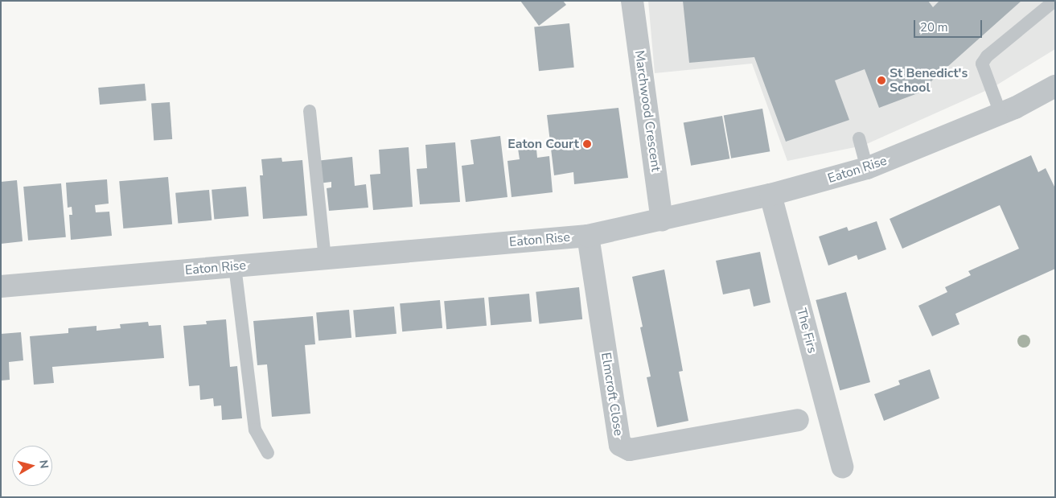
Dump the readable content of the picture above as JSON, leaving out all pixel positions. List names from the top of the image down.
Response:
{
  "streets": {
    "street": [
      "Marchwood Crescent",
      "Eaton Rise",
      "The Firs",
      "Elmcroft Close"
    ]
  },
  "crossings": [
    ["Marchwood Crescent", "Eaton Rise"],
    ["Eaton Rise", "The Firs"],
    ["Eaton Rise", "Elmcroft Close"]
  ],
  "places": ["St Benedict's School", "Eaton Court"],
  "scale_bar": "20 m",
  "north": "right"
}
